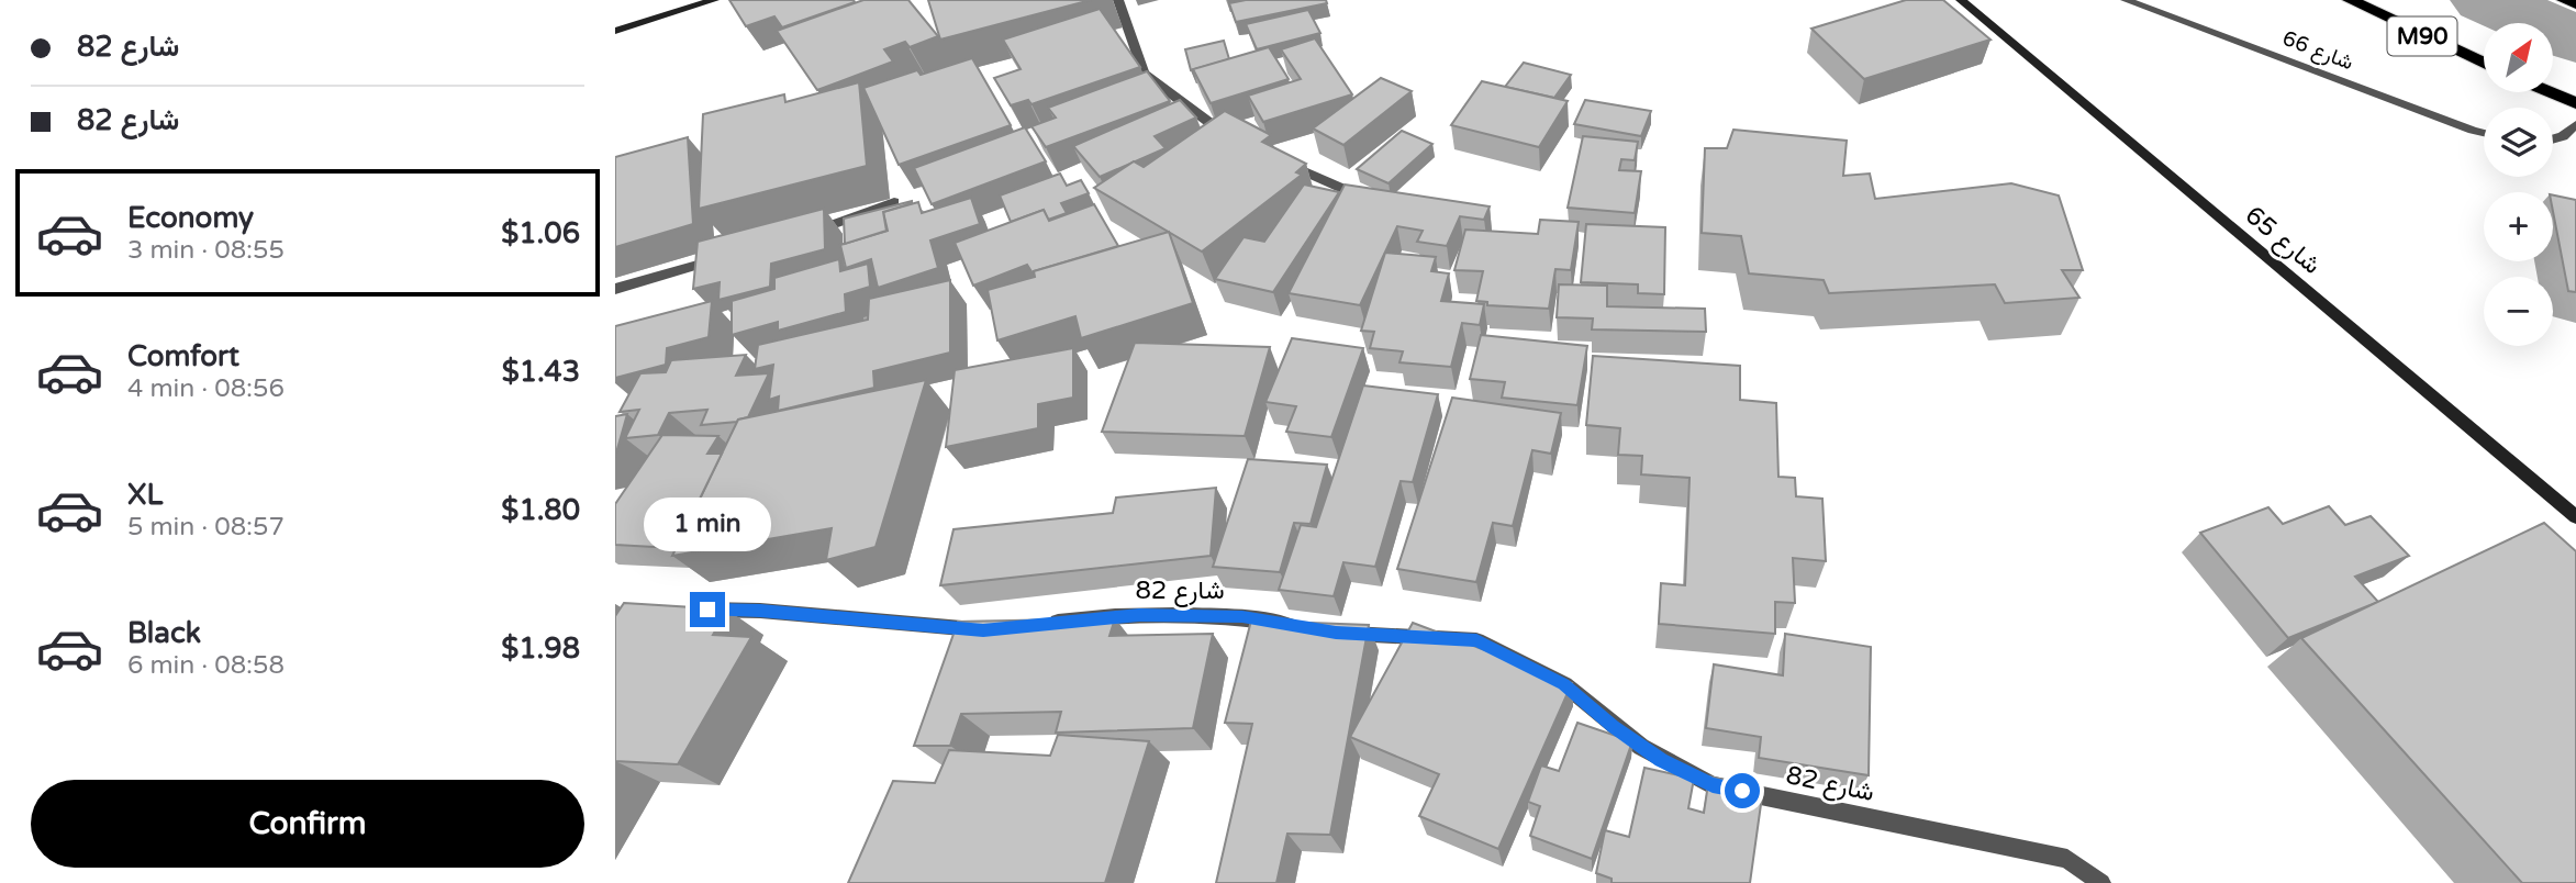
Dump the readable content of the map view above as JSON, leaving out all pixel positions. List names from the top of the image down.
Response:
{
  "streets": {
    "highway": ["M90"],
    "main road": ["شارع 65"],
    "street": ["شارع 66", "شارع 82"]
  },
  "north": "top right",
  "page": {
    "banner": ["شارع 82", "شارع 82"],
    "map_buttons": ["+", "−"],
    "list": [
      {
        "name": "Economy",
        "note": "3 min · 08:55",
        "value": "$1.06"
      },
      {
        "name": "Comfort",
        "note": "4 min · 08:56",
        "value": "$1.43"
      },
      {
        "name": "XL",
        "note": "5 min · 08:57",
        "value": "$1.80"
      },
      {
        "name": "Black",
        "note": "6 min · 08:58",
        "value": "$1.98"
      }
    ],
    "bubble": "1 min",
    "buttons": "Confirm"
  }
}
